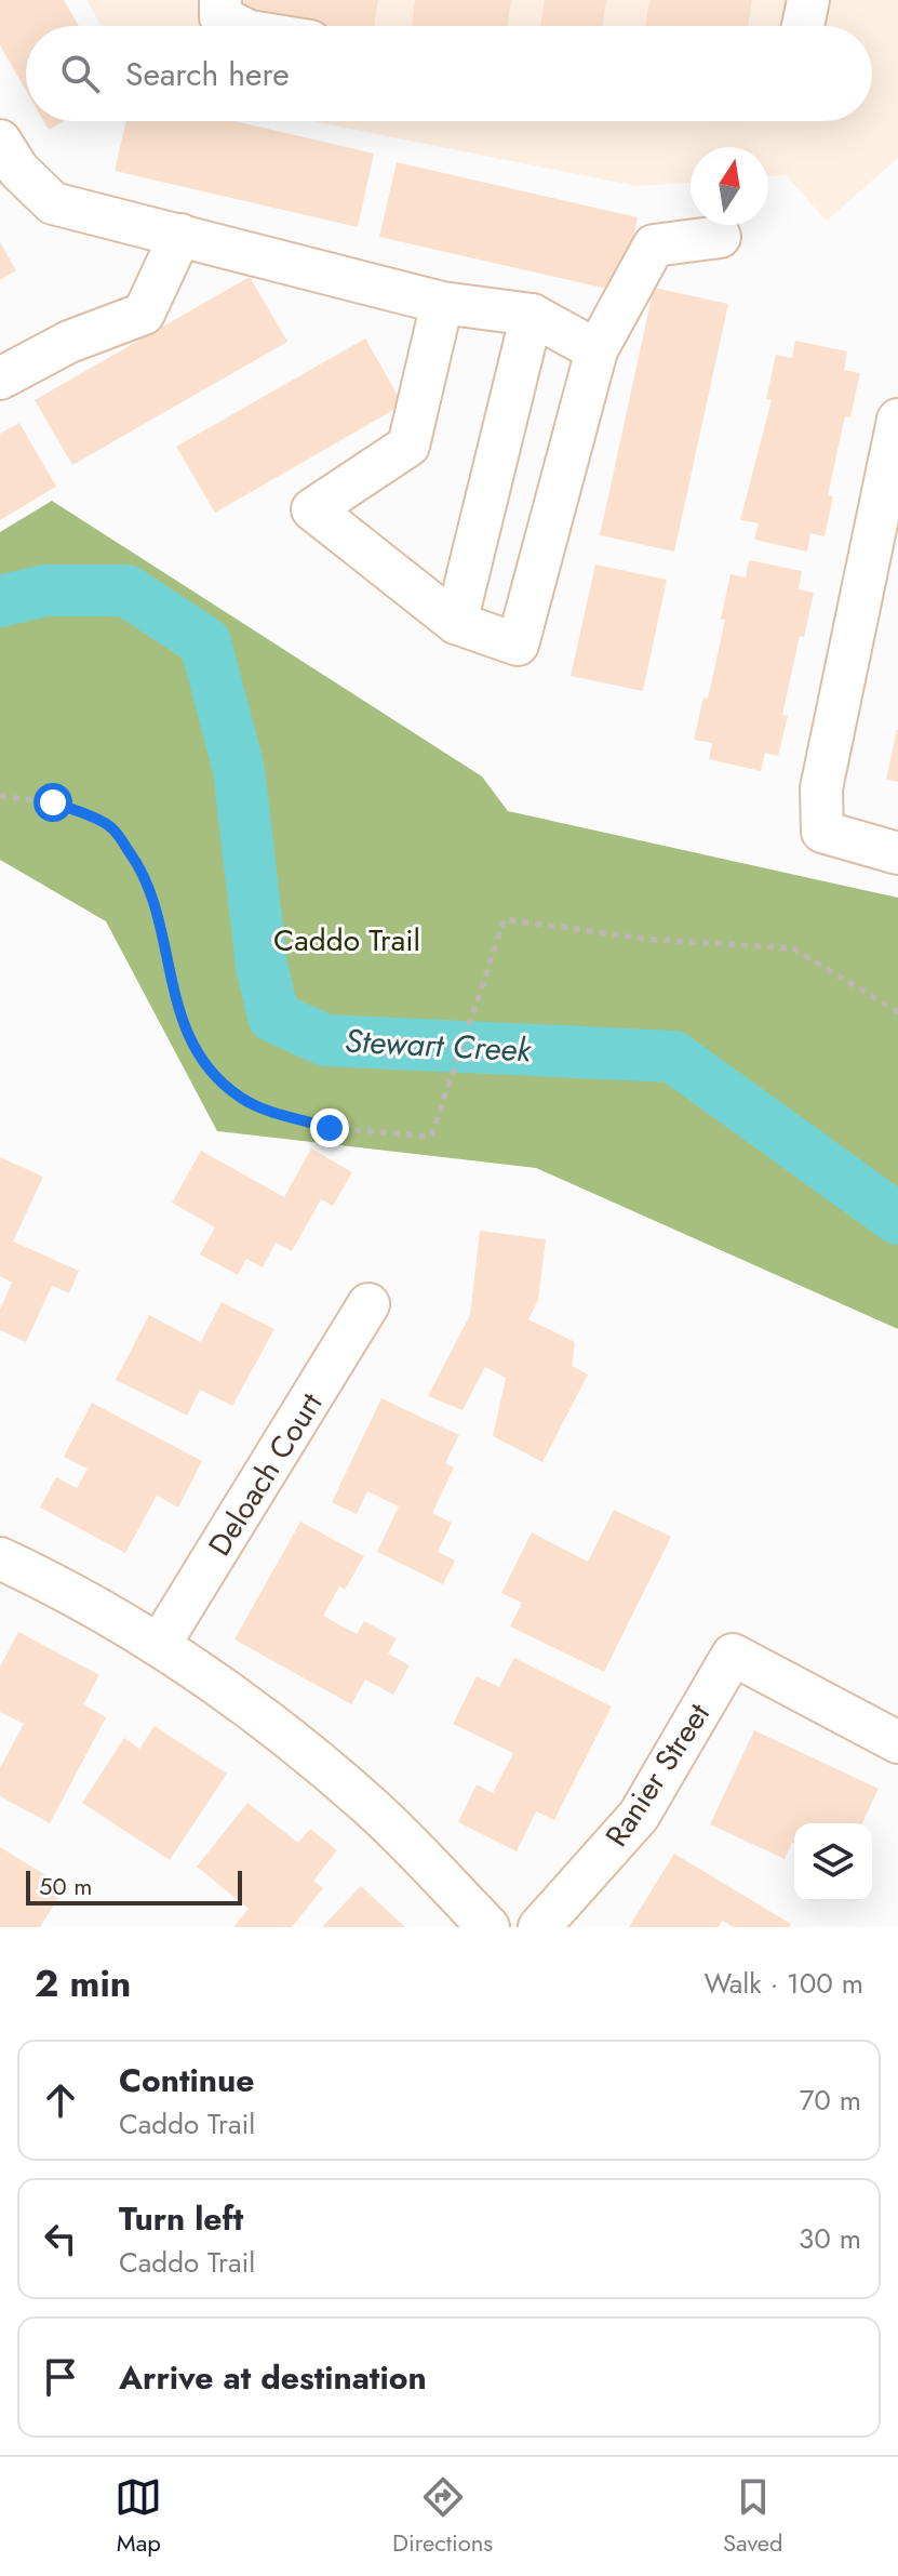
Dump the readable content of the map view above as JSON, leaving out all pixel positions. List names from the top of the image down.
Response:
{
  "streets": {
    "street": ["Deloach Court", "Ranier Street"]
  },
  "water": ["Stewart Creek"],
  "parks": ["Caddo Trail"],
  "scale_bar": "50 m",
  "north": "top",
  "page": {
    "search": "Search here",
    "scale": "50 m",
    "heading": ["2 min", "Walk · 100 m"],
    "list": [
      ["Continue", "Caddo Trail", "70 m"],
      ["Turn left", "Caddo Trail", "30 m"],
      "Arrive at destination"
    ],
    "nav": ["Map", "Directions", "Saved"]
  }
}
